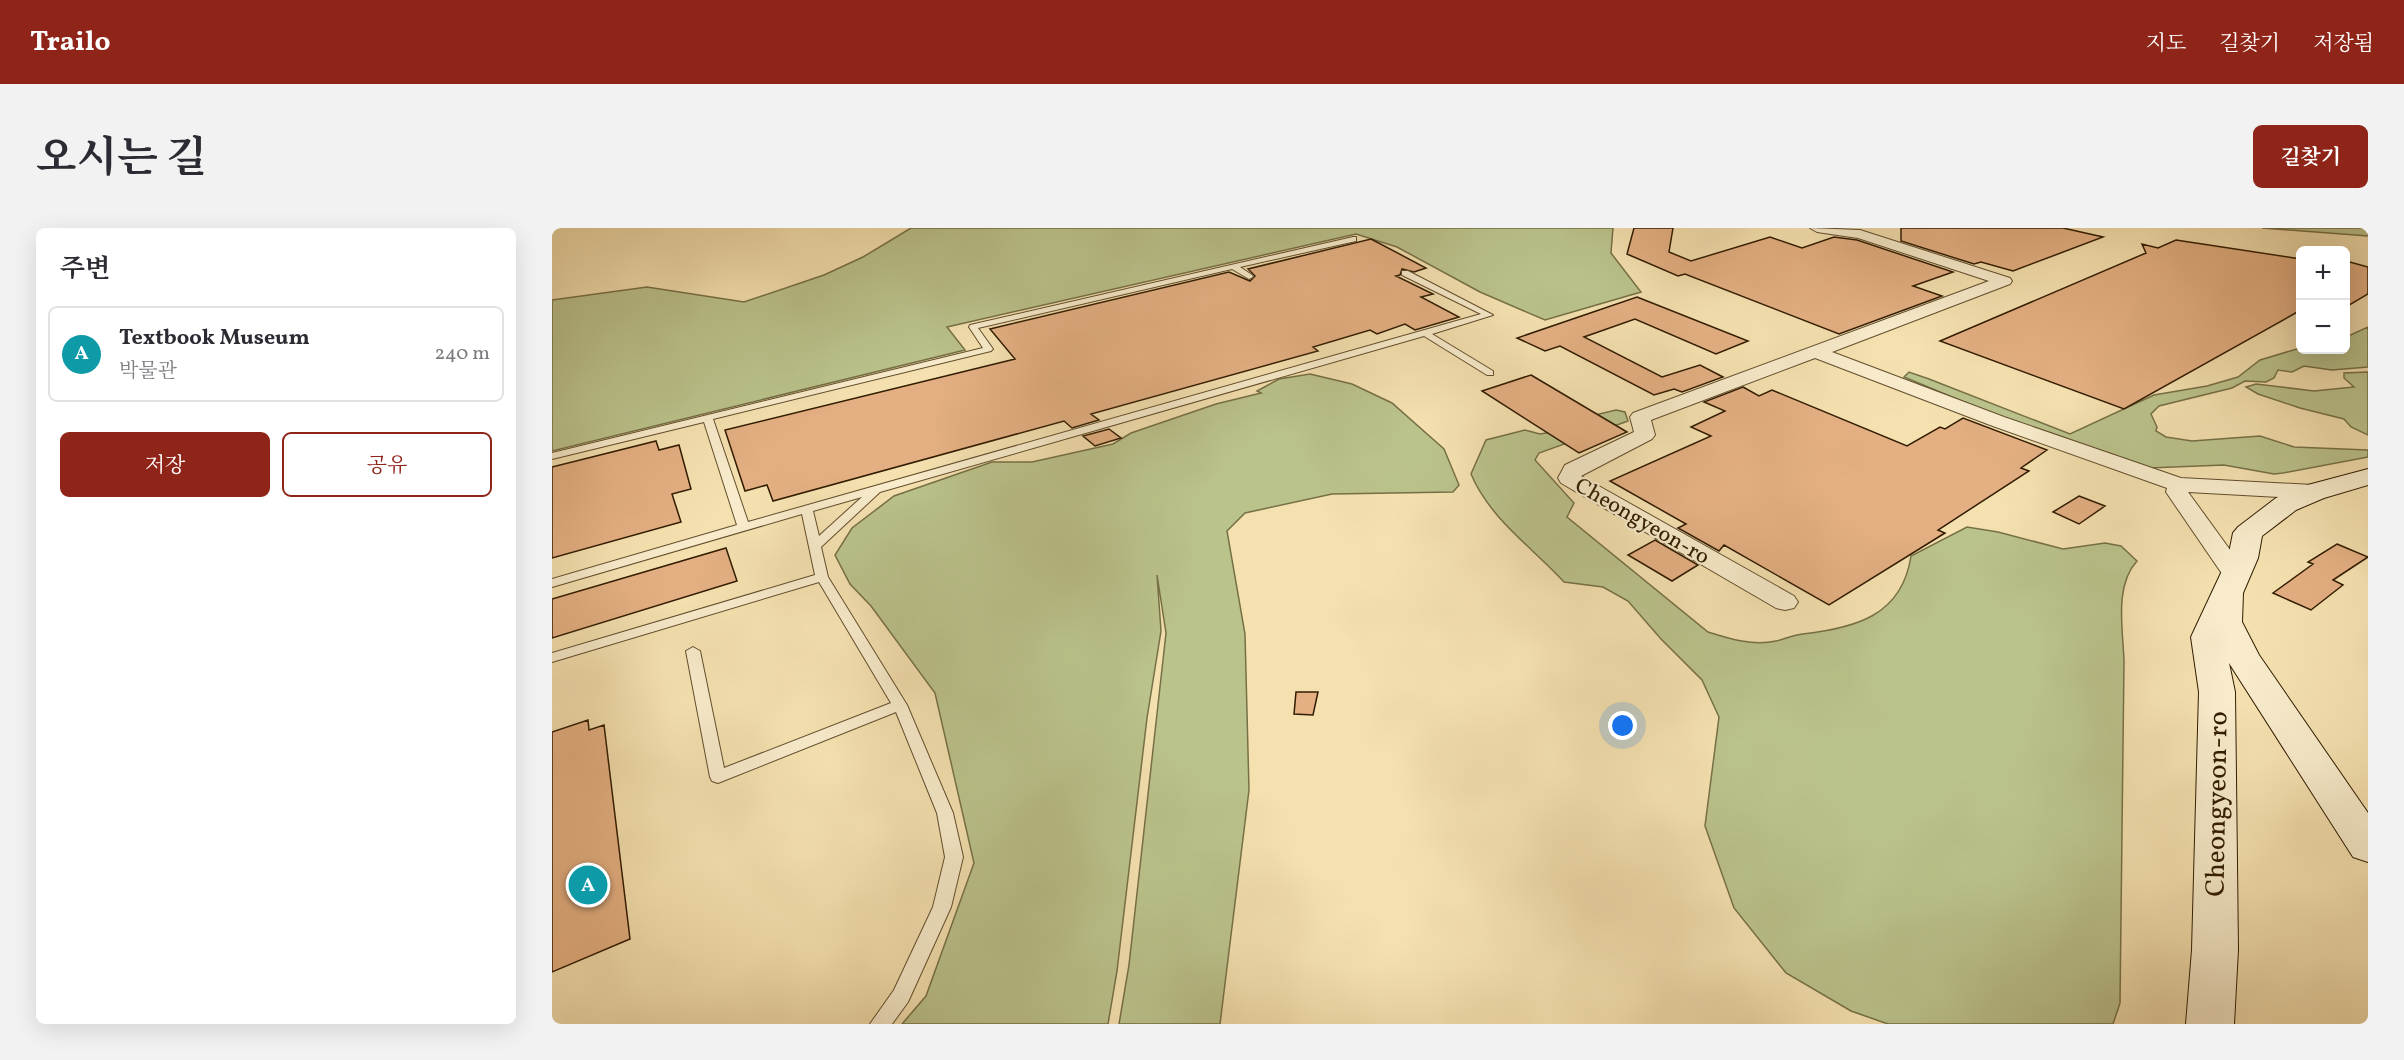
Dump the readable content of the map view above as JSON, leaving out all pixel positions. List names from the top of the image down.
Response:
{
  "streets": {
    "main road": ["Cheongyeon-ro"]
  },
  "page": {
    "header": "Trailo",
    "nav": ["지도", "길찾기", "저장됨"],
    "title": "오시는 길",
    "buttons": [
      "길찾기",
      ["저장", "공유"]
    ],
    "heading": "주변",
    "map_buttons": ["+", "−"],
    "list": [
      {
        "mark": "A",
        "name": "Textbook Museum",
        "note": "박물관",
        "value": "240 m"
      }
    ],
    "pins": "A"
  }
}
